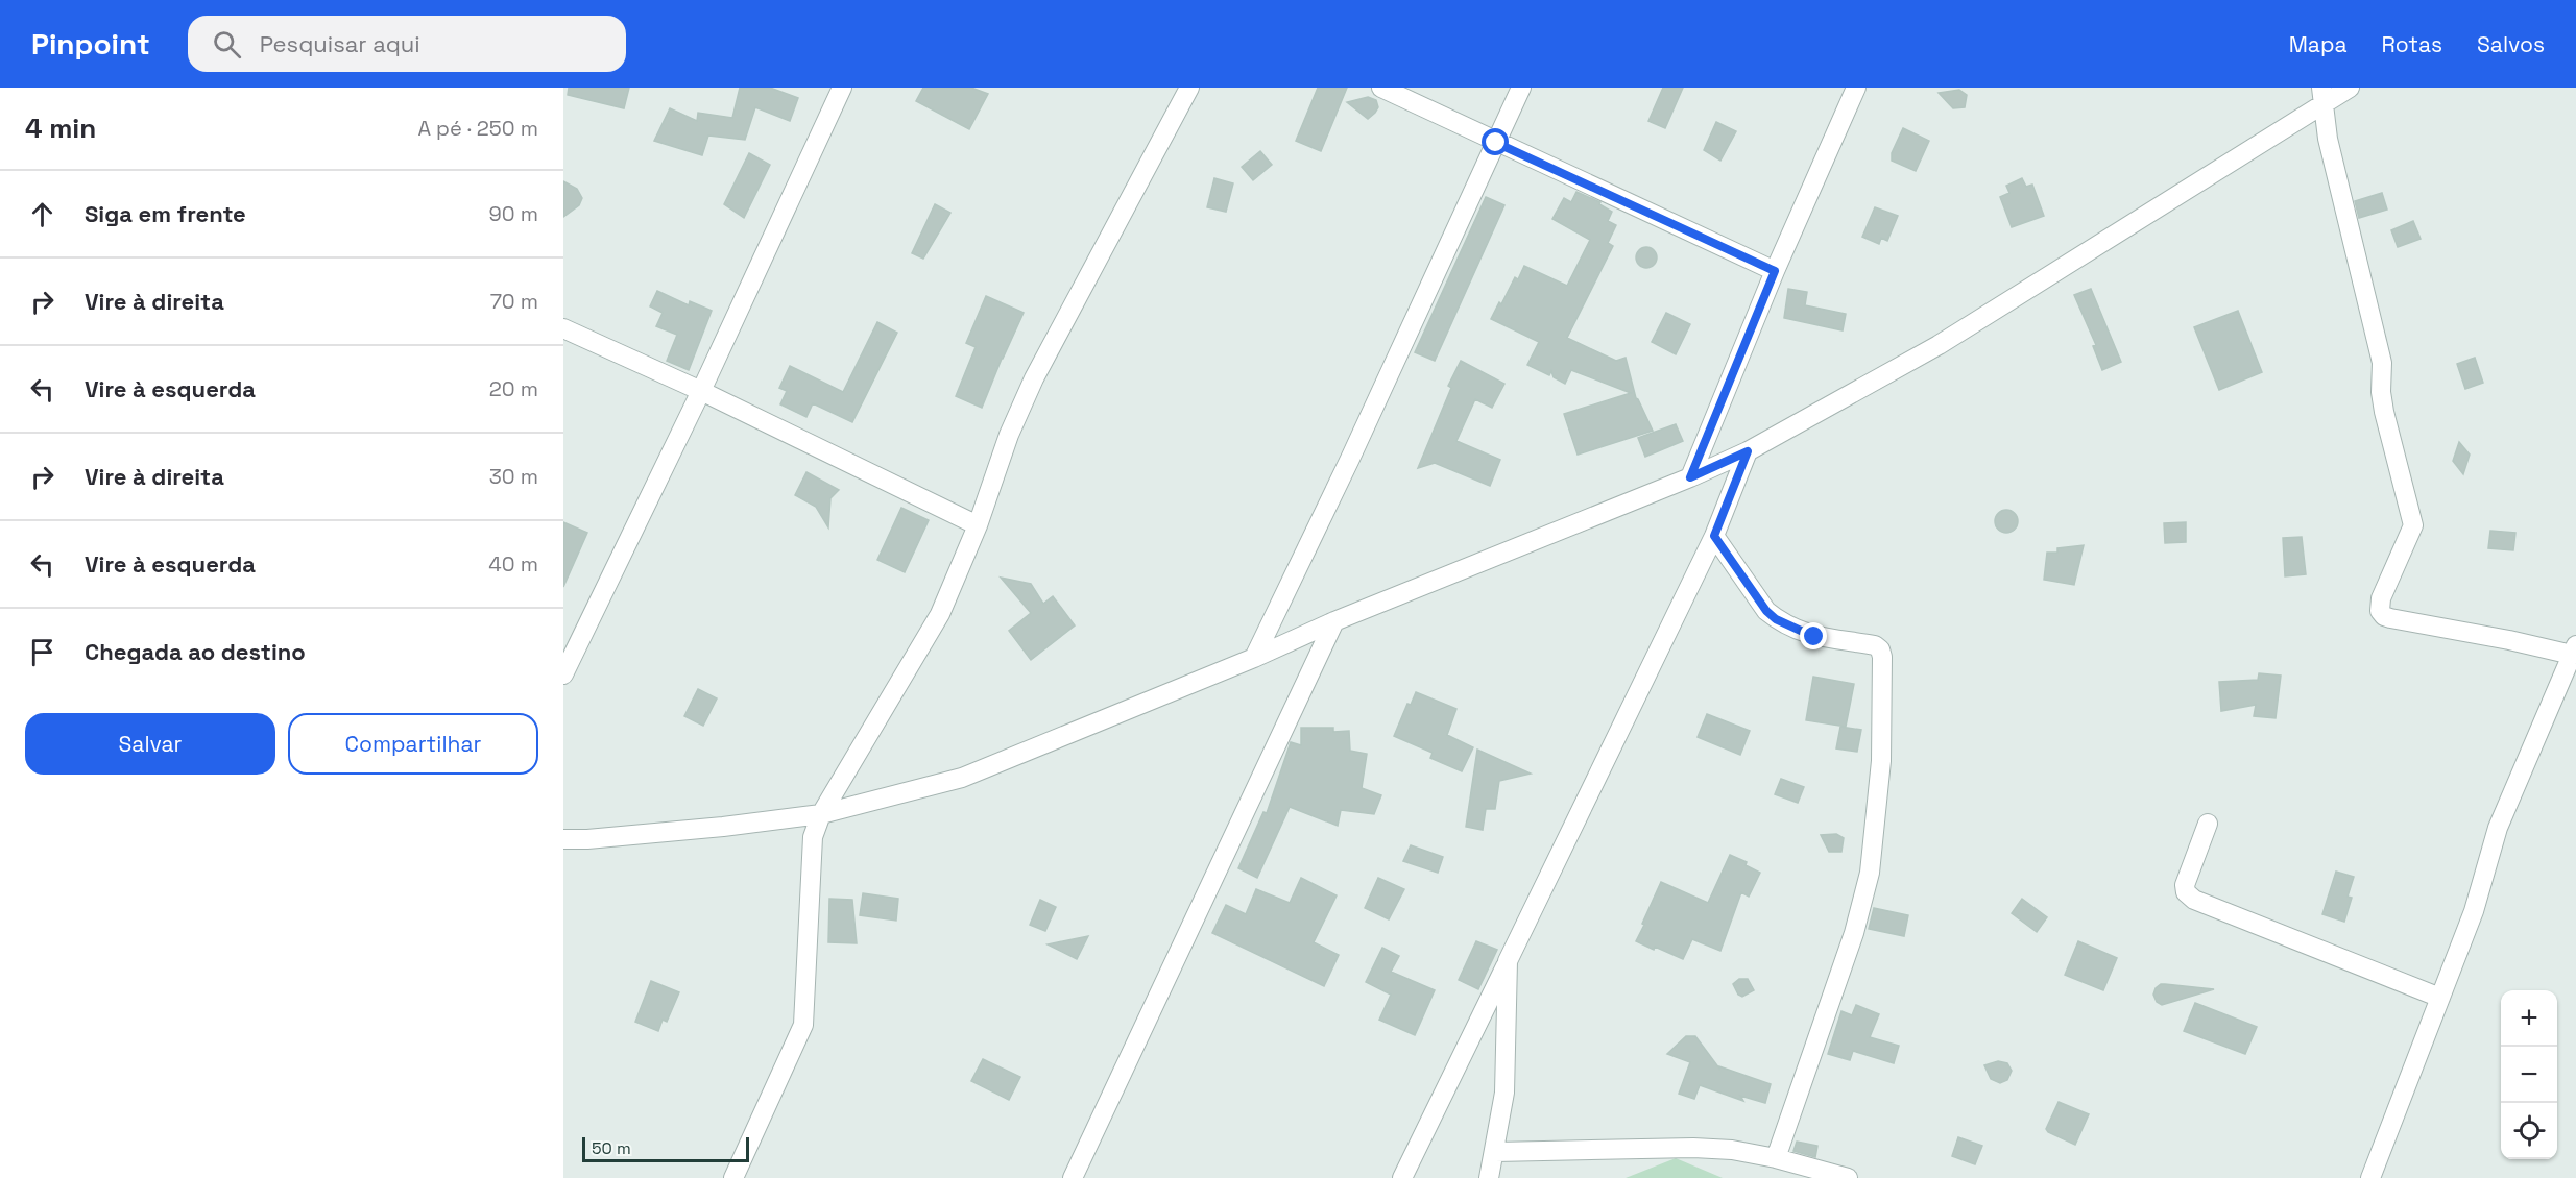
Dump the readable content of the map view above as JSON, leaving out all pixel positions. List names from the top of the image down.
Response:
{
  "scale_bar": "50 m",
  "page": {
    "header": "Pinpoint",
    "search": "Pesquisar aqui",
    "nav": ["Mapa", "Rotas", "Salvos"],
    "heading": ["4 min", "A pé · 250 m"],
    "list": [
      ["Siga em frente", "90 m"],
      ["Vire à direita", "70 m"],
      ["Vire à esquerda", "20 m"],
      ["Vire à direita", "30 m"],
      ["Vire à esquerda", "40 m"],
      "Chegada ao destino"
    ],
    "buttons": ["Salvar", "Compartilhar"],
    "map_buttons": ["+", "−"],
    "scale": "50 m"
  }
}
